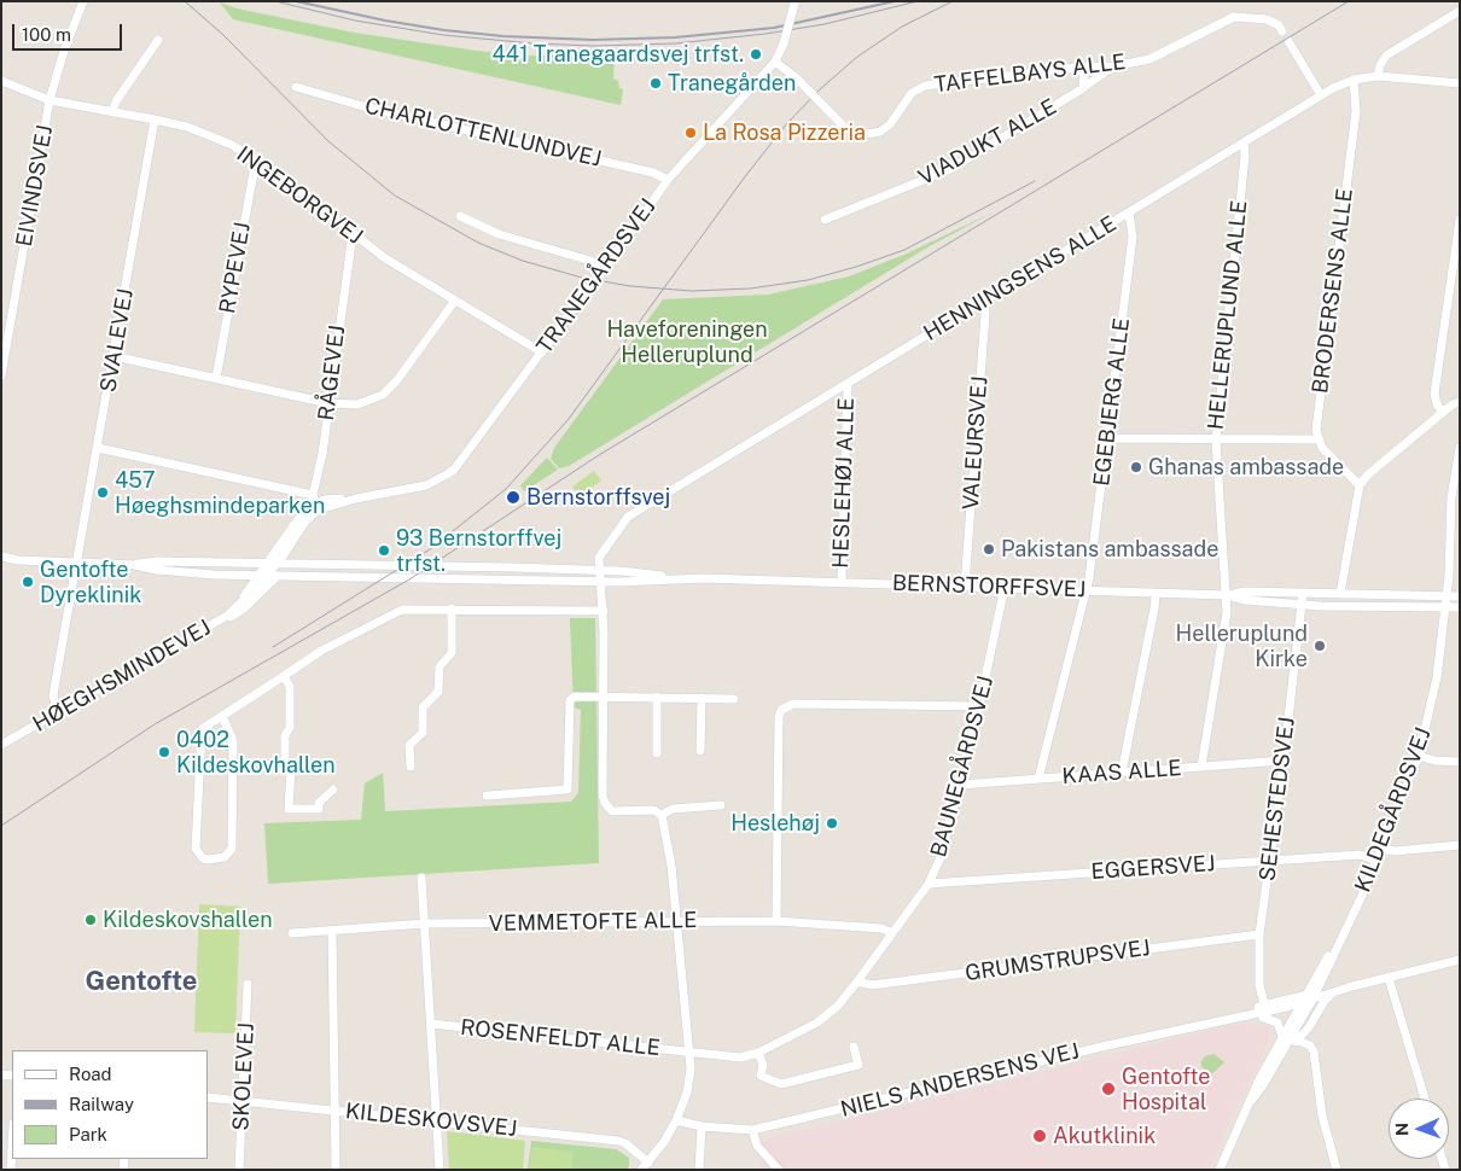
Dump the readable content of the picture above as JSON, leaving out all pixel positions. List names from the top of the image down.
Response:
{
  "streets": {
    "street": [
      "TAFFELBAYS ALLE",
      "CHARLOTTENLUNDVEJ",
      "VIADUKT ALLE",
      "EIVINDSVEJ",
      "INGEBORGVEJ",
      "RYPEVEJ",
      "TRANEGÅRDSVEJ",
      "HENNINGSENS ALLE",
      "BRODERSENS ALLE",
      "HELLERUPLUND ALLE",
      "SVALEVEJ",
      "RÅGEVEJ",
      "EGEBJERG ALLE",
      "VALEURSVEJ",
      "HESLEHØJ ALLE",
      "BERNSTORFFSVEJ",
      "HØEGHSMINDEVEJ",
      "BAUNEGÅRDSVEJ",
      "KAAS ALLE",
      "SEHESTEDSVEJ",
      "KILDEGÅRDSVEJ",
      "EGGERSVEJ",
      "VEMMETOFTE ALLE",
      "GRUMSTRUPSVEJ",
      "ROSENFELDT ALLE",
      "SKOLEVEJ",
      "NIELS ANDERSENS VEJ",
      "KILDESKOVSVEJ"
    ]
  },
  "crossings": [
    ["TAFFELBAYS ALLE", "VIADUKT ALLE"],
    ["TAFFELBAYS ALLE", "TRANEGÅRDSVEJ"],
    ["CHARLOTTENLUNDVEJ", "TRANEGÅRDSVEJ"],
    ["EIVINDSVEJ", "INGEBORGVEJ"],
    ["INGEBORGVEJ", "RYPEVEJ"],
    ["INGEBORGVEJ", "TRANEGÅRDSVEJ"],
    ["INGEBORGVEJ", "SVALEVEJ"],
    ["INGEBORGVEJ", "RÅGEVEJ"],
    ["TRANEGÅRDSVEJ", "RÅGEVEJ"],
    ["HENNINGSENS ALLE", "BRODERSENS ALLE"],
    ["HENNINGSENS ALLE", "HELLERUPLUND ALLE"],
    ["HENNINGSENS ALLE", "EGEBJERG ALLE"],
    ["HENNINGSENS ALLE", "VALEURSVEJ"],
    ["HENNINGSENS ALLE", "HESLEHØJ ALLE"],
    ["HENNINGSENS ALLE", "BERNSTORFFSVEJ"],
    ["HELLERUPLUND ALLE", "BERNSTORFFSVEJ"],
    ["HELLERUPLUND ALLE", "KAAS ALLE"],
    ["SVALEVEJ", "BERNSTORFFSVEJ"],
    ["SVALEVEJ", "HØEGHSMINDEVEJ"],
    ["EGEBJERG ALLE", "BERNSTORFFSVEJ"],
    ["EGEBJERG ALLE", "KAAS ALLE"],
    ["VALEURSVEJ", "BERNSTORFFSVEJ"],
    ["HESLEHØJ ALLE", "BERNSTORFFSVEJ"],
    ["BERNSTORFFSVEJ", "HØEGHSMINDEVEJ"],
    ["BERNSTORFFSVEJ", "BAUNEGÅRDSVEJ"],
    ["BERNSTORFFSVEJ", "SEHESTEDSVEJ"],
    ["BERNSTORFFSVEJ", "KILDEGÅRDSVEJ"],
    ["BAUNEGÅRDSVEJ", "KAAS ALLE"],
    ["BAUNEGÅRDSVEJ", "EGGERSVEJ"],
    ["BAUNEGÅRDSVEJ", "VEMMETOFTE ALLE"],
    ["BAUNEGÅRDSVEJ", "GRUMSTRUPSVEJ"],
    ["BAUNEGÅRDSVEJ", "ROSENFELDT ALLE"],
    ["KAAS ALLE", "SEHESTEDSVEJ"],
    ["SEHESTEDSVEJ", "EGGERSVEJ"],
    ["SEHESTEDSVEJ", "GRUMSTRUPSVEJ"],
    ["SEHESTEDSVEJ", "NIELS ANDERSENS VEJ"],
    ["KILDEGÅRDSVEJ", "EGGERSVEJ"],
    ["KILDEGÅRDSVEJ", "NIELS ANDERSENS VEJ"],
    ["SKOLEVEJ", "KILDESKOVSVEJ"]
  ],
  "districts": ["Gentofte"],
  "parks": ["Haveforeningen Helleruplund"],
  "places": [
    "441 Tranegaardsvej trfst.",
    "Tranegården",
    "La Rosa Pizzeria",
    "Ghanas ambassade",
    "457 Høeghsmindeparken",
    "Bernstorffsvej",
    "Pakistans ambassade",
    "93 Bernstorffvej trfst.",
    "Gentofte Dyreklinik",
    "Helleruplund Kirke",
    "0402 Kildeskovhallen",
    "Heslehøj",
    "Kildeskovshallen",
    "Gentofte Hospital",
    "Akutklinik"
  ],
  "legend": ["Road", "Railway", "Park"],
  "scale_bar": "100 m",
  "north": "left"
}
